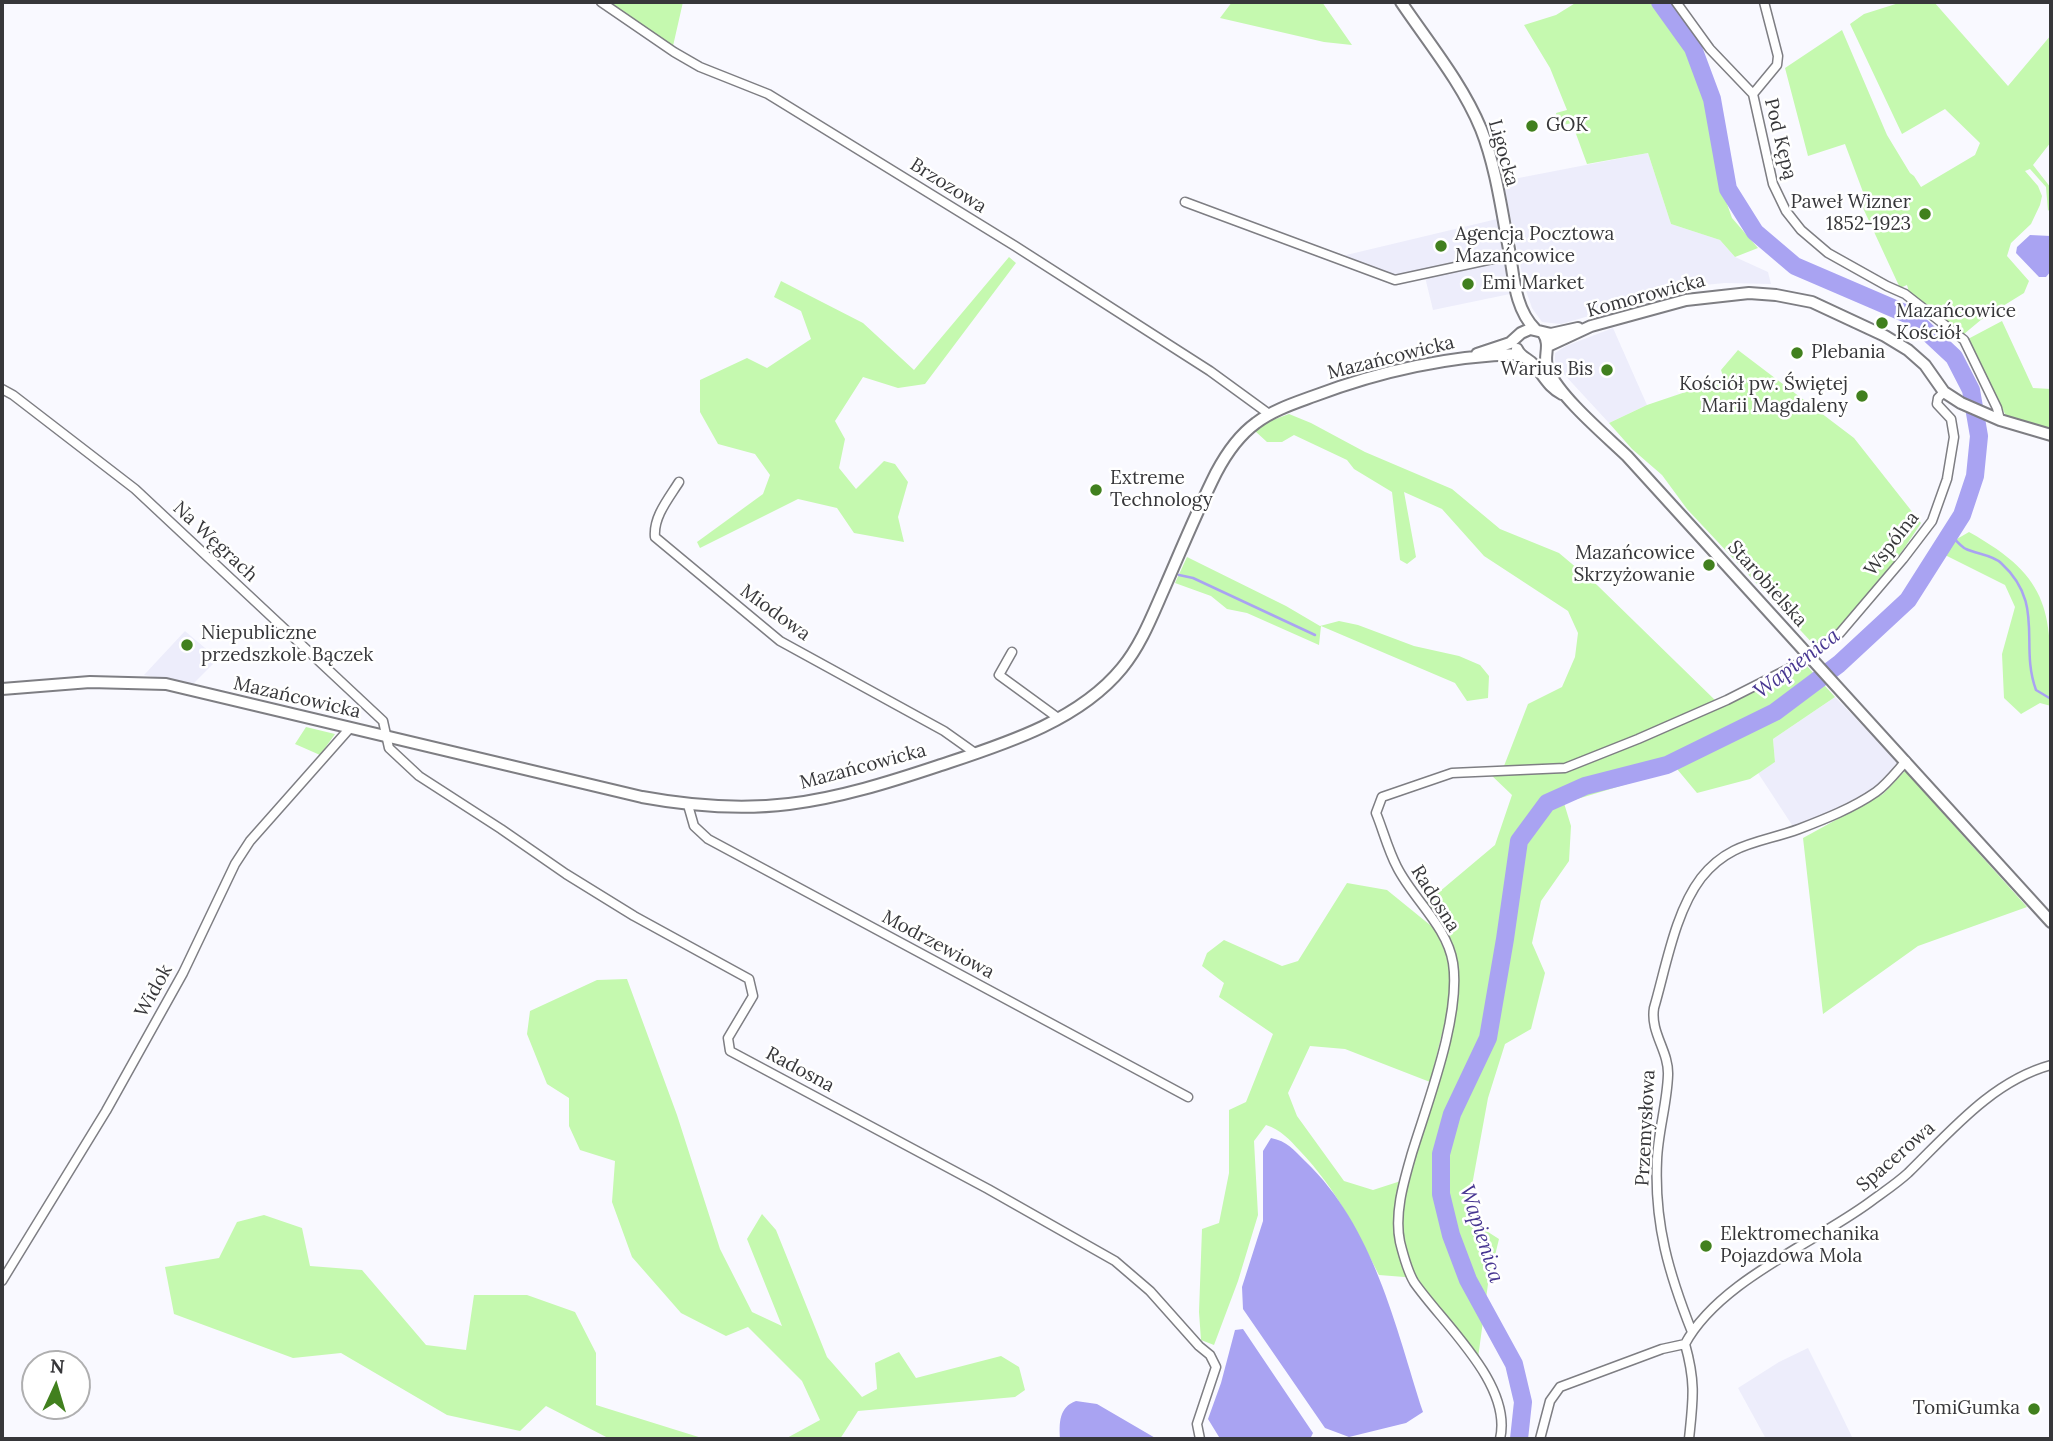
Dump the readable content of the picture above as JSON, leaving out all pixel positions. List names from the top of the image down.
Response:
{
  "streets": {
    "street": [
      "Pod Kępą",
      "Ligocka",
      "Brzozowa",
      "Komorowicka",
      "Mazańcowicka",
      "Na Węgrach",
      "Wspólna",
      "Starobielska",
      "Miodowa",
      "Radosna",
      "Modrzewiowa",
      "Widok",
      "Przemysłowa",
      "Spacerowa"
    ]
  },
  "crossings": [
    ["Pod Kępą", "Komorowicka"],
    ["Ligocka", "Komorowicka"],
    ["Ligocka", "Mazańcowicka"],
    ["Brzozowa", "Mazańcowicka"],
    ["Komorowicka", "Mazańcowicka"],
    ["Komorowicka", "Wspólna"],
    ["Mazańcowicka", "Na Węgrach"],
    ["Mazańcowicka", "Miodowa"],
    ["Mazańcowicka", "Radosna"],
    ["Mazańcowicka", "Modrzewiowa"],
    ["Mazańcowicka", "Widok"],
    ["Na Węgrach", "Radosna"],
    ["Wspólna", "Starobielska"],
    ["Wspólna", "Radosna"],
    ["Starobielska", "Radosna"],
    ["Starobielska", "Przemysłowa"],
    ["Przemysłowa", "Spacerowa"]
  ],
  "water": ["Wapienica"],
  "places": [
    "GOK",
    "Paweł Wizner 1852-1923",
    "Agencja Pocztowa Mazańcowice",
    "Emi Market",
    "Mazańcowice Kościół",
    "Plebania",
    "Warius Bis",
    "Kościół pw. Świętej Marii Magdaleny",
    "Extreme Technology",
    "Mazańcowice Skrzyżowanie",
    "Niepubliczne przedszkole Bączek",
    "Elektromechanika Pojazdowa Mola",
    "TomiGumka"
  ],
  "north": "top"
}
